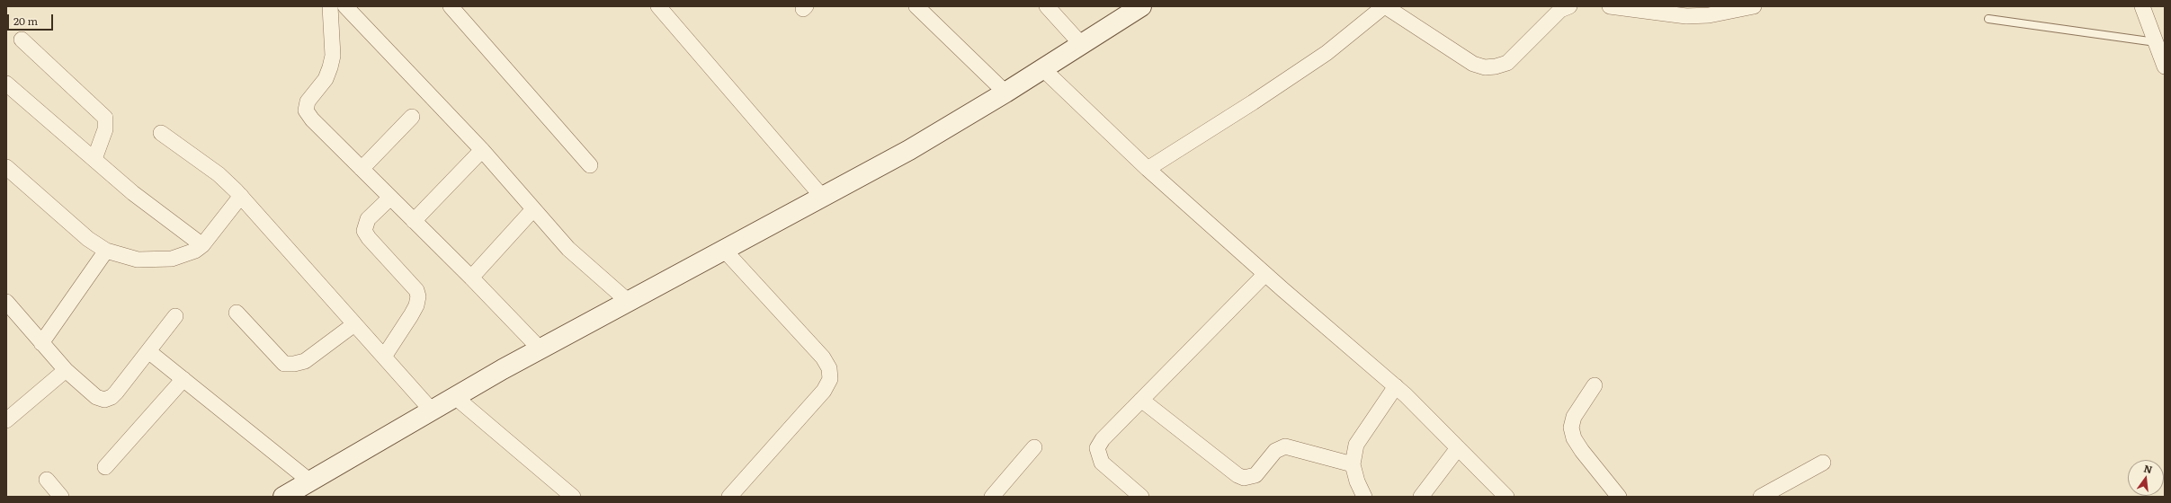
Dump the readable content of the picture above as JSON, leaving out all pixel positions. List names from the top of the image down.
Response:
{
  "scale_bar": "20 m",
  "north": "top"
}
